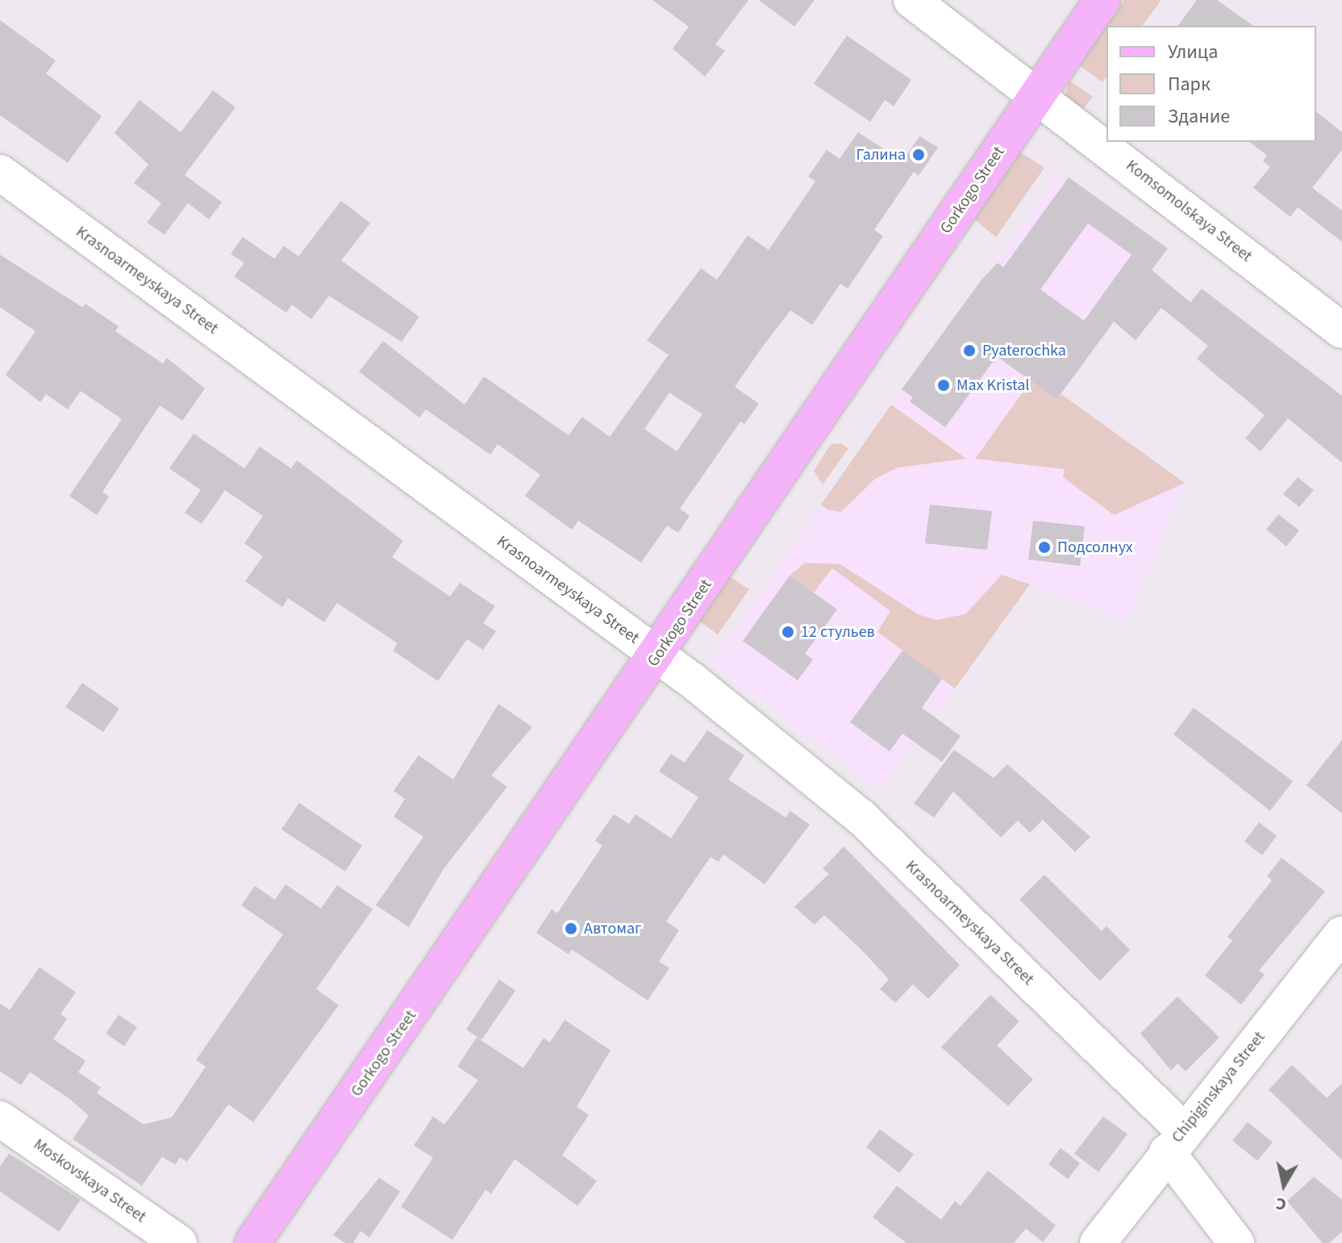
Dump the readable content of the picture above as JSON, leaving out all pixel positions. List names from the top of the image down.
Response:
{
  "streets": {
    "main road": ["Gorkogo Street"],
    "street": [
      "Komsomolskaya Street",
      "Krasnoarmeyskaya Street",
      "Chipiginskaya Street",
      "Moskovskaya Street"
    ]
  },
  "crossings": [
    ["Gorkogo Street", "Komsomolskaya Street"],
    ["Gorkogo Street", "Krasnoarmeyskaya Street"],
    ["Krasnoarmeyskaya Street", "Chipiginskaya Street"]
  ],
  "places": [
    "Галина",
    "Pyaterochka",
    "Max Kristal",
    "Подсолнух",
    "12 стульев",
    "Автомаг"
  ],
  "legend": ["Улица", "Парк", "Здание"],
  "north": "bottom"
}
